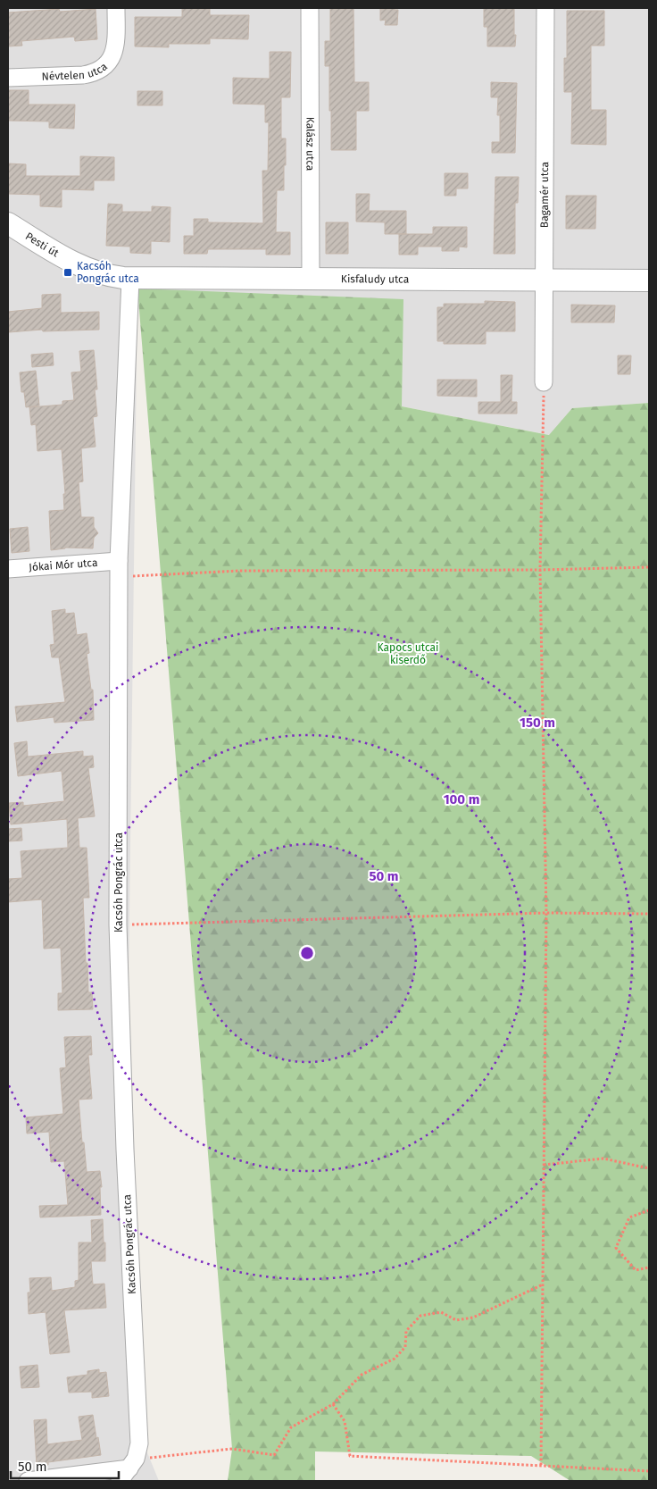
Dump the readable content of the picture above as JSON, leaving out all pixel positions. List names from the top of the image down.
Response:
{
  "streets": {
    "street": [
      "Névtelen utca",
      "Kalász utca",
      "Bagamér utca",
      "Pesti út",
      "Kisfaludy utca",
      "Jókai Mór utca",
      "Kacsóh Pongrác utca"
    ]
  },
  "crossings": [
    ["Kalász utca", "Kisfaludy utca"],
    ["Bagamér utca", "Kisfaludy utca"],
    ["Pesti út", "Kisfaludy utca"],
    ["Kisfaludy utca", "Kacsóh Pongrác utca"],
    ["Jókai Mór utca", "Kacsóh Pongrác utca"]
  ],
  "parks": ["Kapocs utcai kiserdő"],
  "places": {
    "transit": ["Kacsóh Pongrác utca"]
  },
  "scale_bar": "50 m",
  "rings": ["150 m", "100 m", "50 m"]
}
